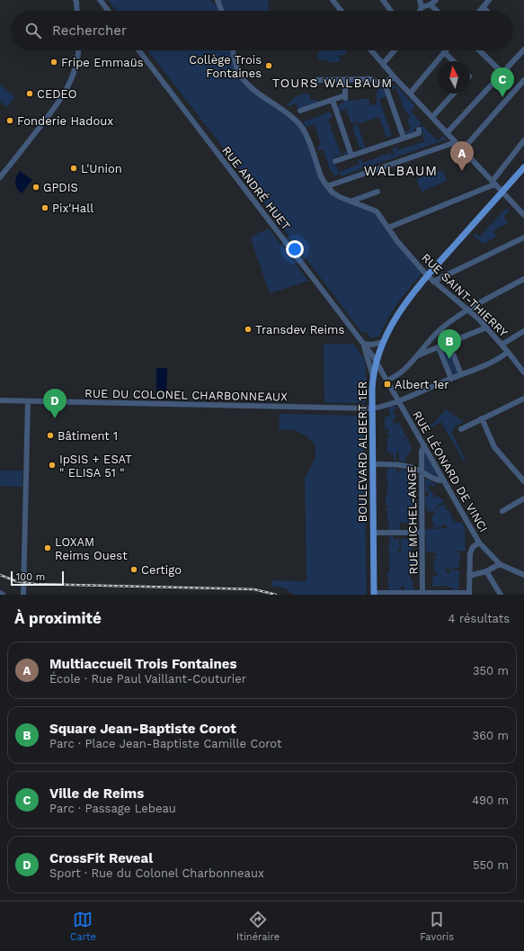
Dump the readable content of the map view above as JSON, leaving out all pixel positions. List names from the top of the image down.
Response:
{
  "streets": {
    "main road": ["BOULEVARD ALBERT 1ER"],
    "street": [
      "RUE ANDRÉ HUET",
      "RUE SAINT-THIERRY",
      "RUE DU COLONEL CHARBONNEAUX",
      "RUE LÉONARD DE VINCI",
      "RUE MICHEL-ANGE"
    ]
  },
  "crossings": [
    ["RUE ANDRÉ HUET", "BOULEVARD ALBERT 1ER"],
    ["RUE ANDRÉ HUET", "RUE LÉONARD DE VINCI"],
    ["RUE SAINT-THIERRY", "RUE DU COLONEL CHARBONNEAUX"],
    ["RUE SAINT-THIERRY", "BOULEVARD ALBERT 1ER"],
    ["RUE DU COLONEL CHARBONNEAUX", "BOULEVARD ALBERT 1ER"],
    ["RUE DU COLONEL CHARBONNEAUX", "RUE LÉONARD DE VINCI"],
    ["BOULEVARD ALBERT 1ER", "RUE LÉONARD DE VINCI"],
    ["RUE LÉONARD DE VINCI", "RUE MICHEL-ANGE"]
  ],
  "districts": ["TOURS WALBAUM", "WALBAUM"],
  "places": {
    "other": [
      "Fripe Emmaüs",
      "Collège Trois Fontaines",
      "CEDEO",
      "Fonderie Hadoux",
      "L'Union",
      "GPDIS",
      "Pix'Hall",
      "Transdev Reims",
      "Bâtiment 1",
      "IpSIS + ESAT \" ELISA 51 \"",
      "LOXAM Reims Ouest",
      "Certigo"
    ],
    "transit": ["Albert 1er"]
  },
  "scale_bar": "100 m",
  "north": "top",
  "page": {
    "search": "Rechercher",
    "pins": [
      "C",
      "A",
      "B",
      "D"
    ],
    "scale": "100 m",
    "heading": ["À proximité", "4 résultats"],
    "list": [
      {
        "mark": "A",
        "name": "Multiaccueil Trois Fontaines",
        "note": "École · Rue Paul Vaillant-Couturier",
        "value": "350 m"
      },
      {
        "mark": "B",
        "name": "Square Jean-Baptiste Corot",
        "note": "Parc · Place Jean-Baptiste Camille Corot",
        "value": "360 m"
      },
      {
        "mark": "C",
        "name": "Ville de Reims",
        "note": "Parc · Passage Lebeau",
        "value": "490 m"
      },
      {
        "mark": "D",
        "name": "CrossFit Reveal",
        "note": "Sport · Rue du Colonel Charbonneaux",
        "value": "550 m"
      }
    ],
    "nav": ["Carte", "Itinéraire", "Favoris"]
  }
}
